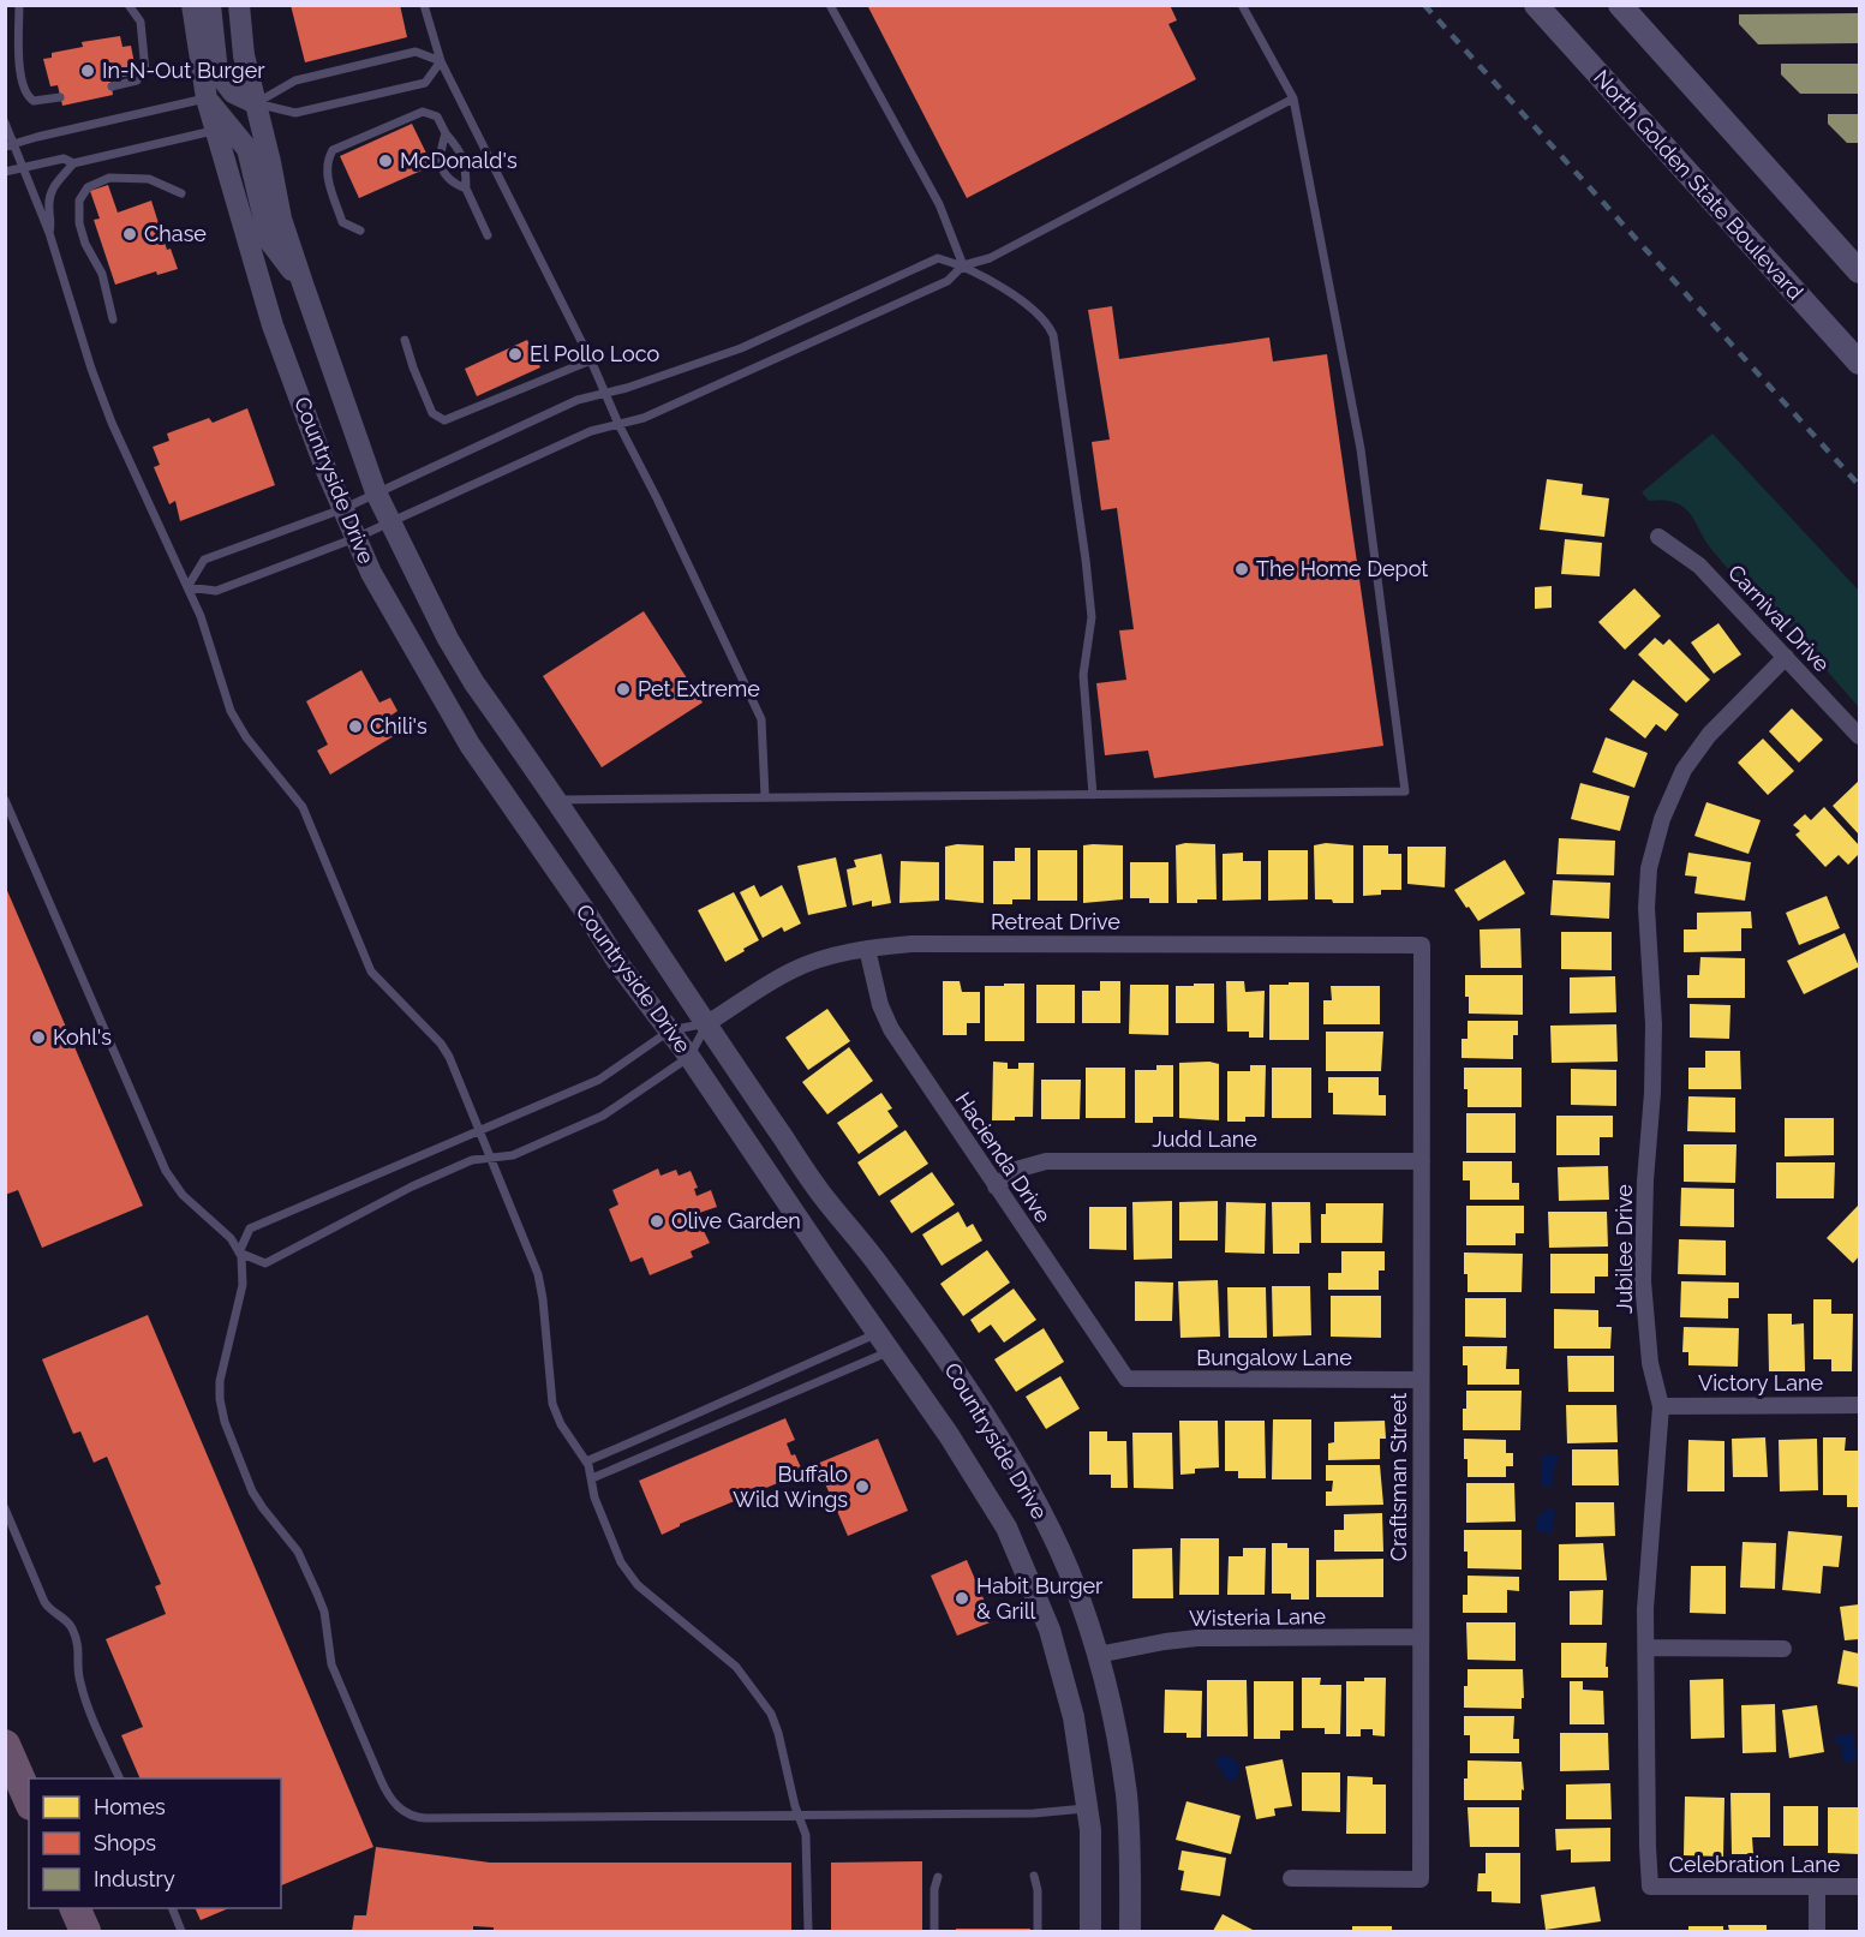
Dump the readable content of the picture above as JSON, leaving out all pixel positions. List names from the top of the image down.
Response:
{
  "streets": {
    "main road": ["North Golden State Boulevard"],
    "street": [
      "Countryside Drive",
      "Carnival Drive",
      "Retreat Drive",
      "Judd Lane",
      "Hacienda Drive",
      "Jubilee Drive",
      "Bungalow Lane",
      "Victory Lane",
      "Craftsman Street",
      "Wisteria Lane",
      "Celebration Lane"
    ]
  },
  "crossings": [
    ["Countryside Drive", "Retreat Drive"],
    ["Countryside Drive", "Wisteria Lane"],
    ["Carnival Drive", "Jubilee Drive"],
    ["Retreat Drive", "Hacienda Drive"],
    ["Retreat Drive", "Craftsman Street"],
    ["Judd Lane", "Hacienda Drive"],
    ["Judd Lane", "Craftsman Street"],
    ["Hacienda Drive", "Bungalow Lane"],
    ["Jubilee Drive", "Victory Lane"],
    ["Jubilee Drive", "Celebration Lane"],
    ["Bungalow Lane", "Craftsman Street"],
    ["Craftsman Street", "Wisteria Lane"]
  ],
  "places": [
    "In-N-Out Burger",
    "McDonald's",
    "Chase",
    "El Pollo Loco",
    "The Home Depot",
    "Pet Extreme",
    "Chili's",
    "Kohl's",
    "Olive Garden",
    "Buffalo Wild Wings",
    "Habit Burger & Grill"
  ],
  "legend": ["Homes", "Shops", "Industry"]
}
